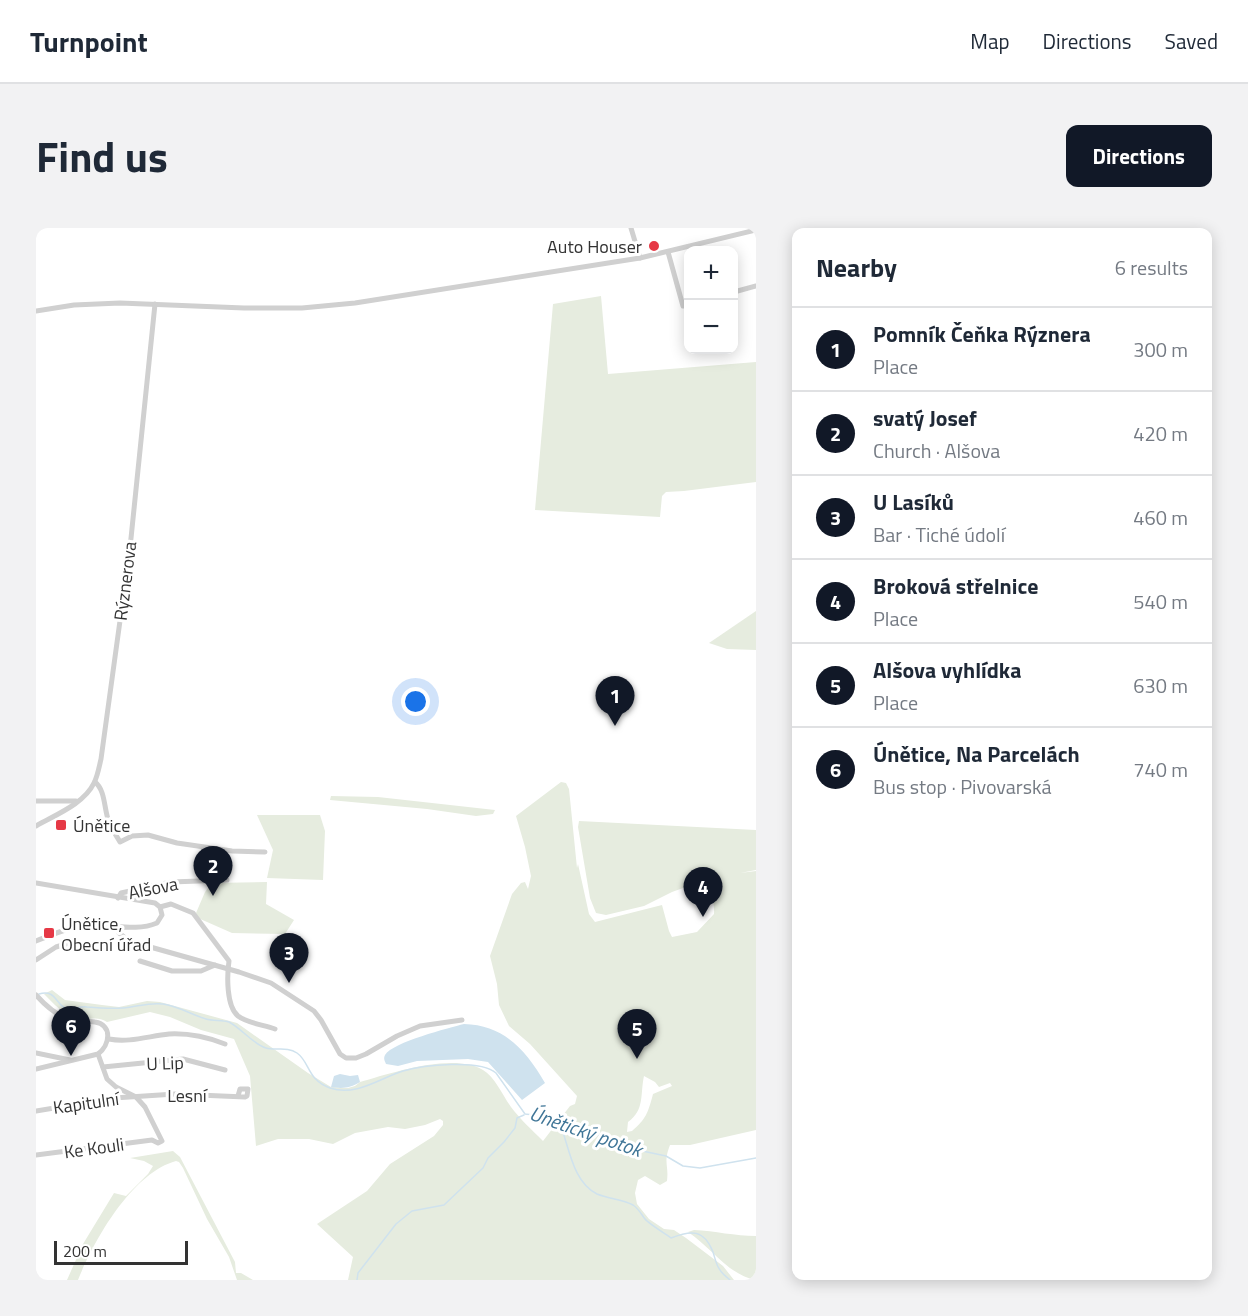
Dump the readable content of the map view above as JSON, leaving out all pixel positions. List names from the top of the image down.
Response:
{
  "streets": {
    "street": [
      "Rýznerova",
      "Alšova",
      "U Lip",
      "Lesní",
      "Kapitulní",
      "Ke Kouli"
    ]
  },
  "crossings": [
    ["Lesní", "Kapitulní"],
    ["Lesní", "Ke Kouli"],
    ["Kapitulní", "Ke Kouli"]
  ],
  "water": ["Únětický potok"],
  "places": {
    "other": ["Auto Houser"],
    "transit": ["Únětice", "Únětice, Obecní úřad"]
  },
  "scale_bar": "200 m",
  "page": {
    "header": "Turnpoint",
    "nav": ["Map", "Directions", "Saved"],
    "title": "Find us",
    "buttons": "Directions",
    "heading": ["Nearby", "6 results"],
    "map_buttons": ["+", "−"],
    "list": [
      {
        "mark": "1",
        "name": "Pomník Čeňka Rýznera",
        "note": "Place",
        "value": "300 m"
      },
      {
        "mark": "2",
        "name": "svatý Josef",
        "note": "Church · Alšova",
        "value": "420 m"
      },
      {
        "mark": "3",
        "name": "U Lasíků",
        "note": "Bar · Tiché údolí",
        "value": "460 m"
      },
      {
        "mark": "4",
        "name": "Broková střelnice",
        "note": "Place",
        "value": "540 m"
      },
      {
        "mark": "5",
        "name": "Alšova vyhlídka",
        "note": "Place",
        "value": "630 m"
      },
      {
        "mark": "6",
        "name": "Únětice, Na Parcelách",
        "note": "Bus stop · Pivovarská",
        "value": "740 m"
      }
    ],
    "pins": [
      "1",
      "2",
      "4",
      "3",
      "6",
      "5"
    ],
    "scale": "200 m"
  }
}
